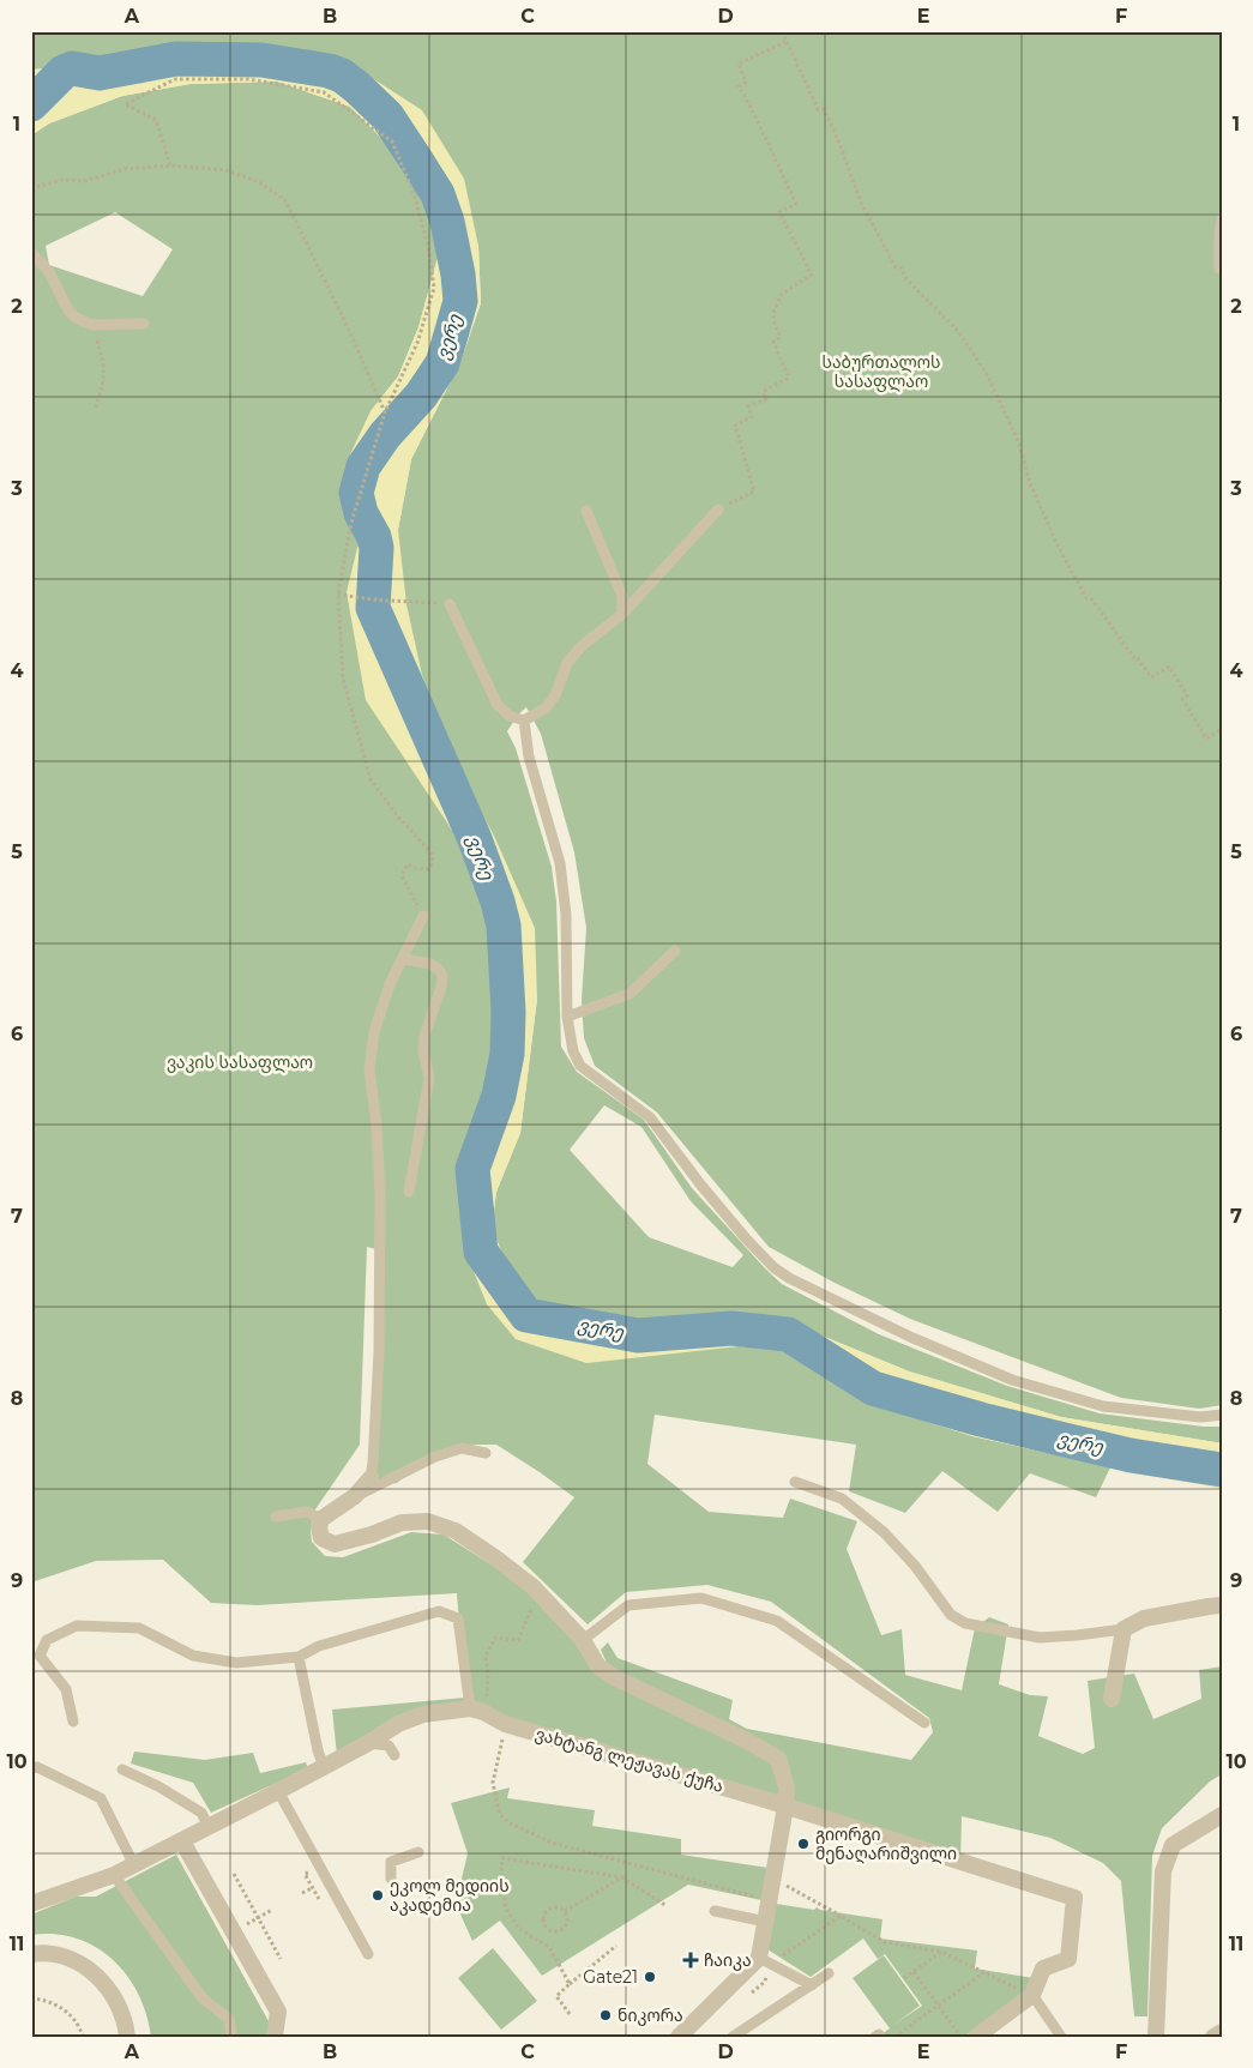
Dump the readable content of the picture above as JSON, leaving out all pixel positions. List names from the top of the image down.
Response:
{
  "streets": {
    "street": ["ვახტანგ ლეჟავას ქუჩა"]
  },
  "water": ["ვერე"],
  "parks": ["საბურთალოს სასაფლაო", "ვაკის სასაფლაო"],
  "places": {
    "other": [
      "გიორგი მენაღარიშვილი",
      "ეკოლ მედიის აკადემია",
      "Gate21",
      "ნიკორა"
    ],
    "health": ["ჩაიკა"]
  },
  "grid": {
    "columns": [
      "A",
      "B",
      "C",
      "D",
      "E",
      "F"
    ],
    "rows": [
      "1",
      "2",
      "3",
      "4",
      "5",
      "6",
      "7",
      "8",
      "9",
      "10",
      "11"
    ]
  }
}
